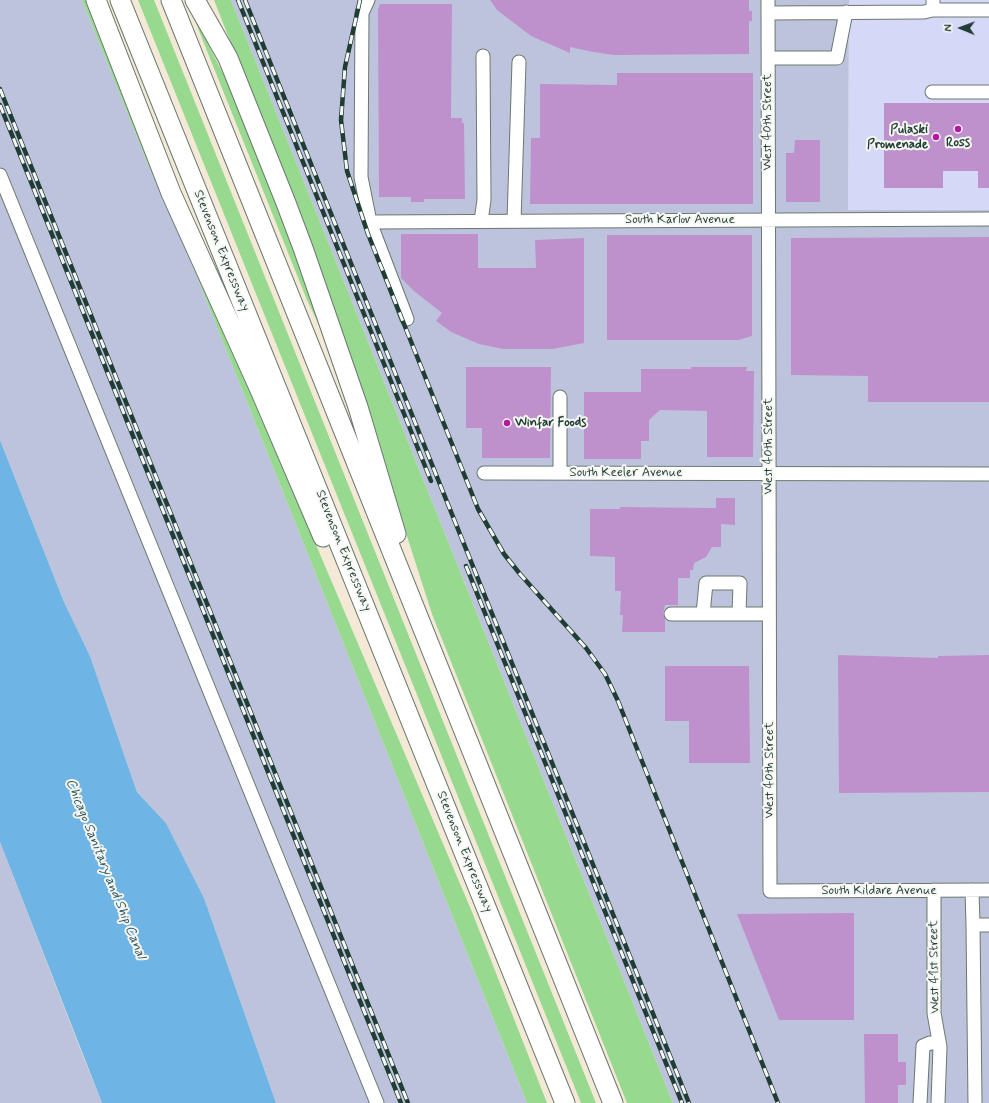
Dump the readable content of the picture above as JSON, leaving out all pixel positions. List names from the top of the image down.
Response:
{
  "streets": {
    "highway": ["Stevenson Expressway"],
    "street": [
      "West 40th Street",
      "South Karlov Avenue",
      "South Keeler Avenue",
      "South Kildare Avenue",
      "West 41st Street"
    ]
  },
  "crossings": [
    ["West 40th Street", "South Karlov Avenue"],
    ["West 40th Street", "South Keeler Avenue"],
    ["West 40th Street", "South Kildare Avenue"],
    ["South Kildare Avenue", "West 41st Street"]
  ],
  "water": ["Chicago Sanitary and Ship Canal"],
  "places": ["Ross", "Pulaski Promenade", "Winfar Foods"],
  "north": "left"
}
